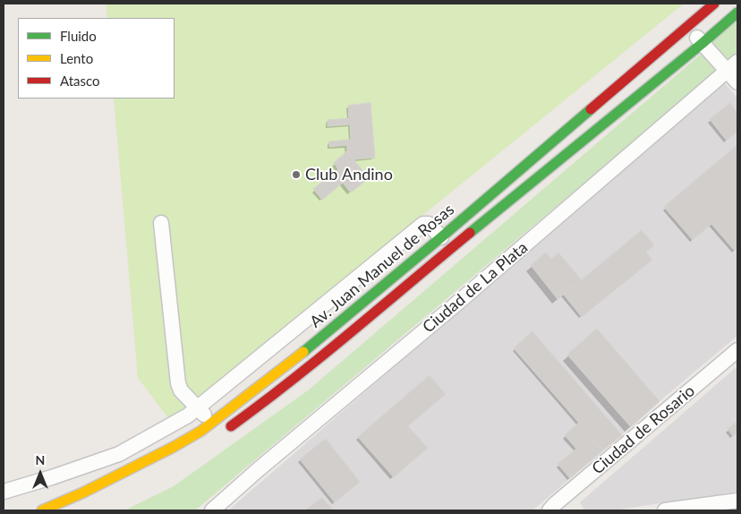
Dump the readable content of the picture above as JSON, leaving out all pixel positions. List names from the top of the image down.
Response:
{
  "streets": {
    "main road": ["Av. Juan Manuel de Rosas"],
    "street": ["Ciudad de La Plata", "Ciudad de Rosario"]
  },
  "places": ["Club Andino"],
  "legend": ["Fluido", "Lento", "Atasco"],
  "north": "top"
}
